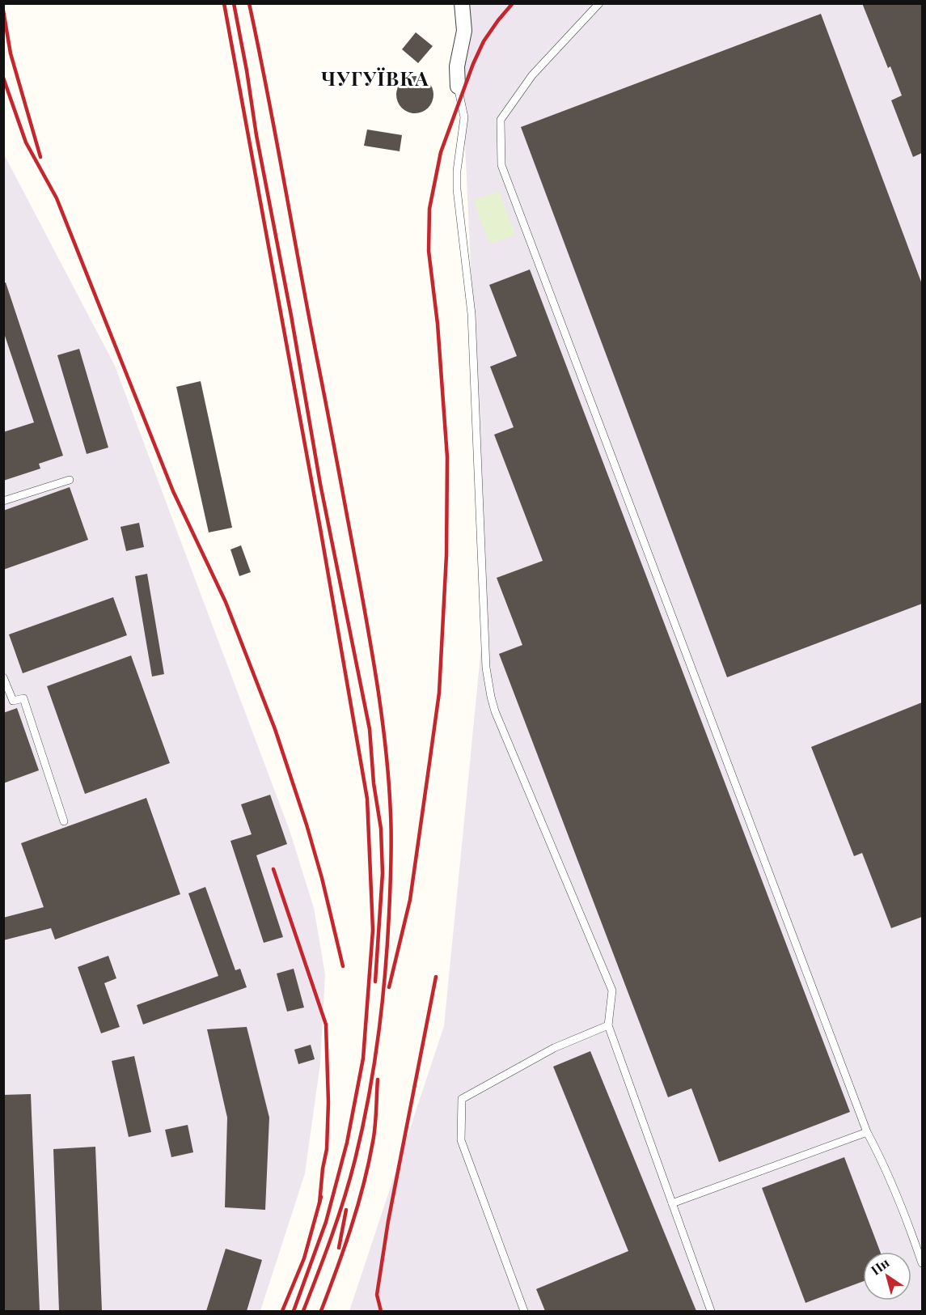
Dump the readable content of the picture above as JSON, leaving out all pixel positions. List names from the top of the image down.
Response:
{
  "districts": ["ЧУГУЇВКА"],
  "north": "top left"
}
